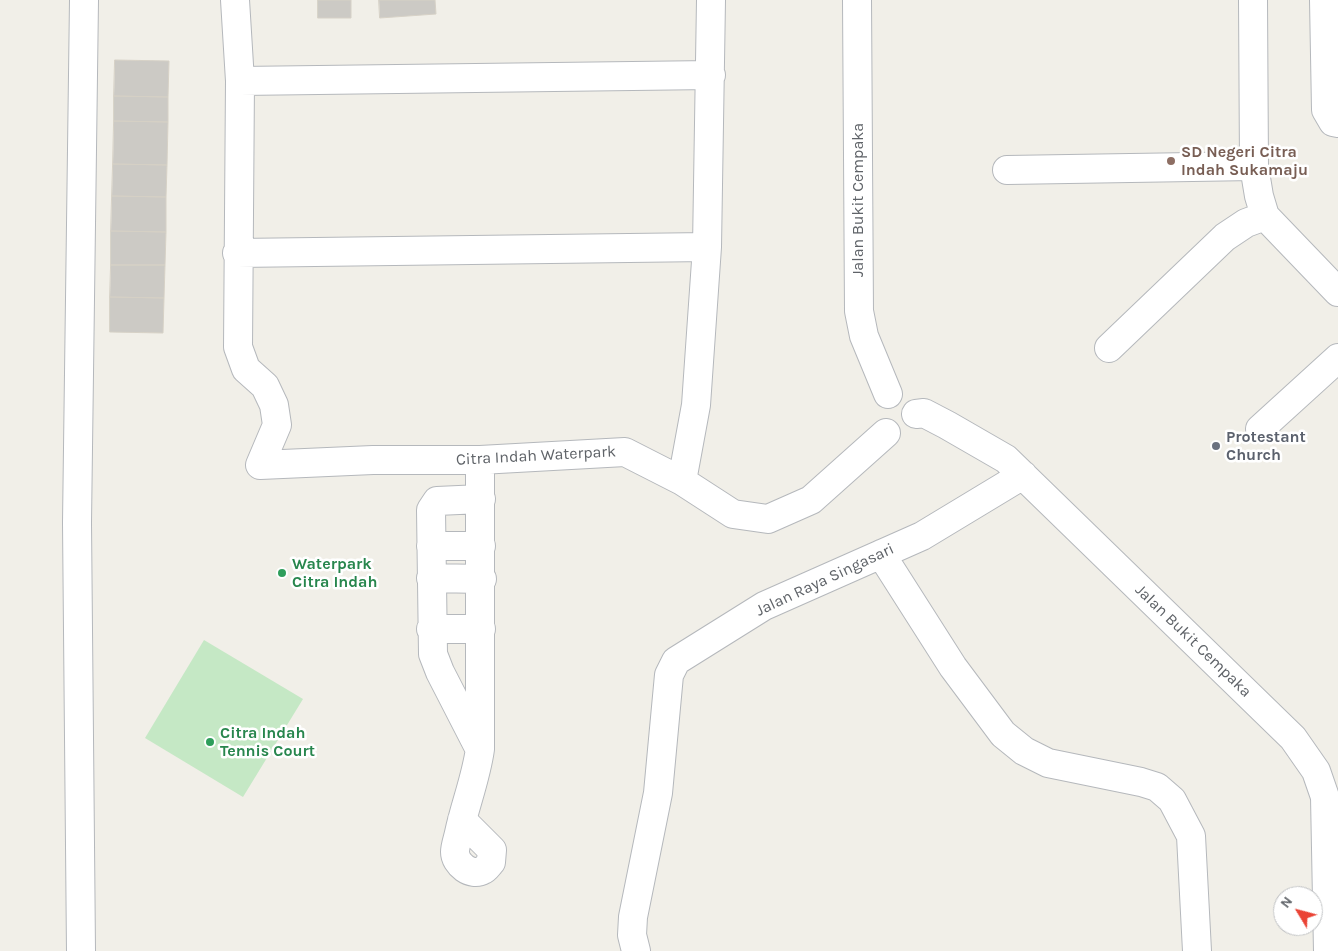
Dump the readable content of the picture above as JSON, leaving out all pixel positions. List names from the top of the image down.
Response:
{
  "streets": {
    "street": ["Jalan Bukit Cempaka", "Citra Indah Waterpark", "Jalan Raya Singasari"]
  },
  "crossings": [
    ["Jalan Bukit Cempaka", "Citra Indah Waterpark"],
    ["Jalan Bukit Cempaka", "Jalan Raya Singasari"]
  ],
  "places": [
    "SD Negeri Citra Indah Sukamaju",
    "Protestant Church",
    "Waterpark Citra Indah",
    "Citra Indah Tennis Court"
  ],
  "north": "top left"
}
